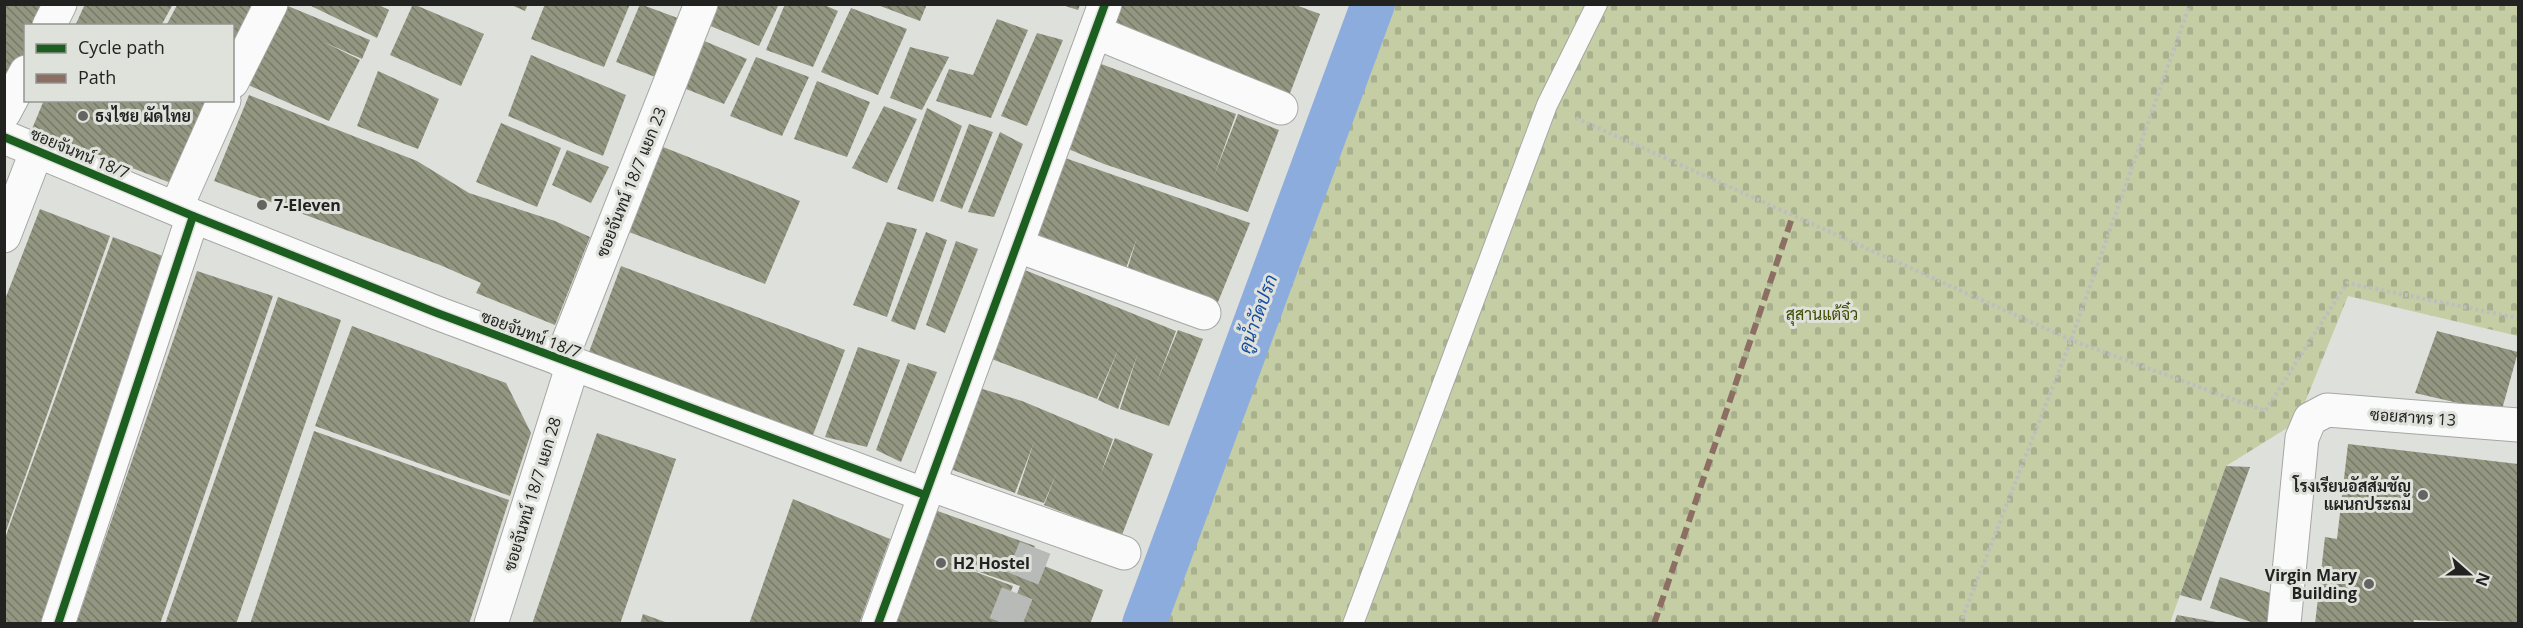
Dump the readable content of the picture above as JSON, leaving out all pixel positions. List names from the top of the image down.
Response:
{
  "streets": {
    "street": [
      "ซอยจันทน์ 18/7",
      "ซอยจันทน์ 18/7 แยก 23",
      "ซอยสาทร 13",
      "ซอยจันทน์ 18/7 แยก 28"
    ]
  },
  "crossings": [
    ["ซอยจันทน์ 18/7", "ซอยจันทน์ 18/7 แยก 23"],
    ["ซอยจันทน์ 18/7", "ซอยจันทน์ 18/7 แยก 28"],
    ["ซอยจันทน์ 18/7 แยก 23", "ซอยจันทน์ 18/7 แยก 28"]
  ],
  "water": ["คูน้ำวัดปรก"],
  "parks": ["สุสานแต้จิ๋ว"],
  "places": [
    "ธงไชย ผัดไทย",
    "7-Eleven",
    "โรงเรียนอัสสัมชัญ แผนกประถม",
    "H2 Hostel",
    "Virgin Mary Building"
  ],
  "legend": ["Cycle path", "Path"],
  "north": "right"
}
